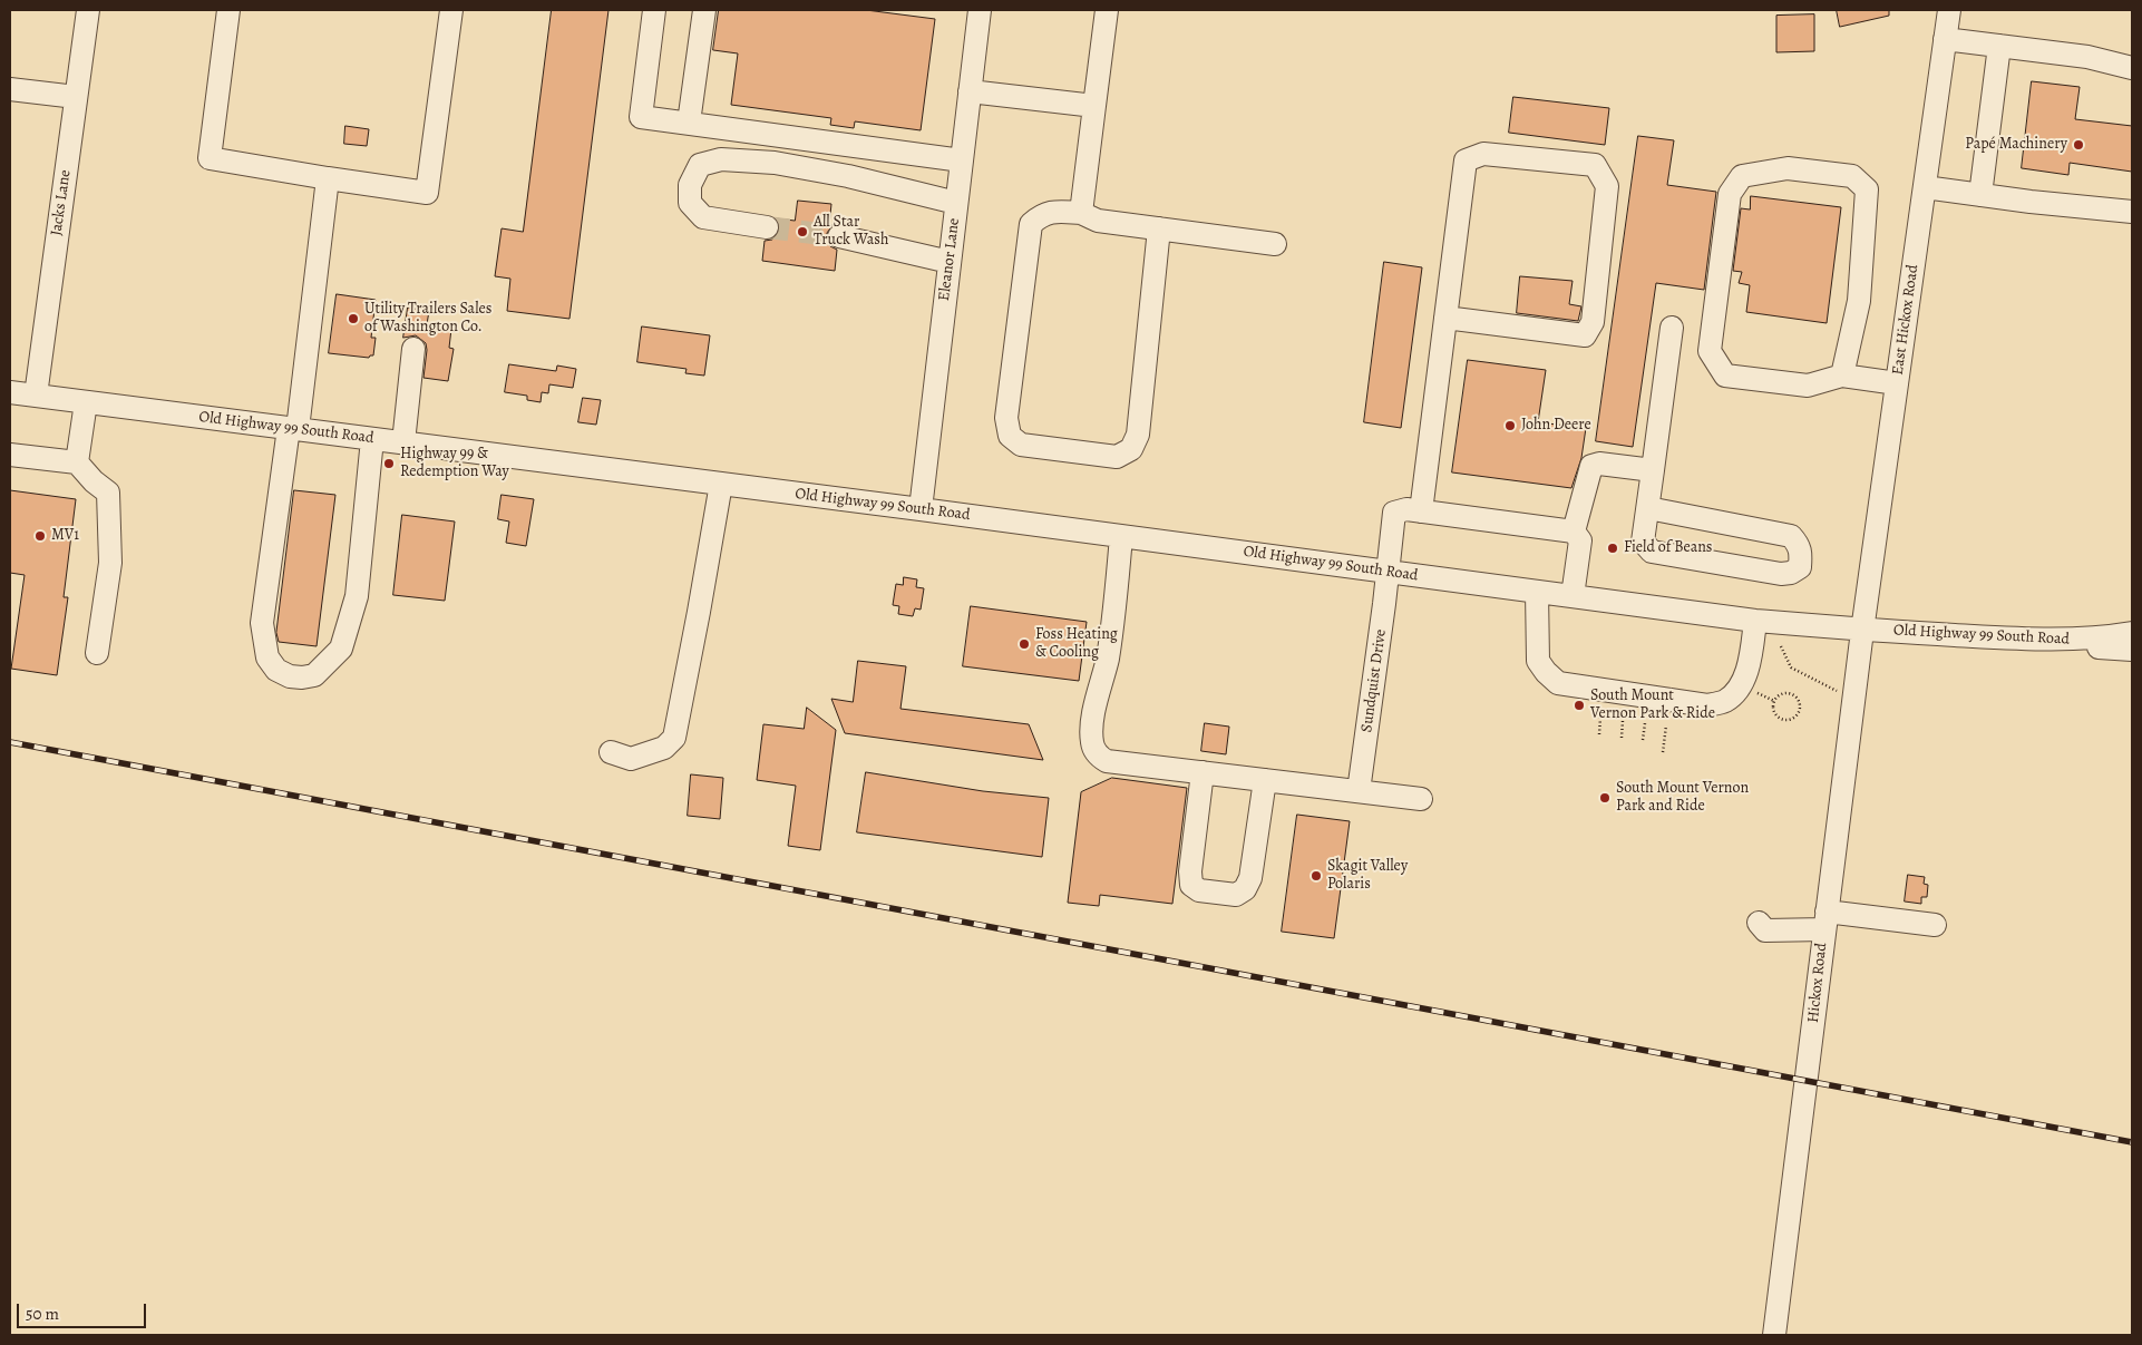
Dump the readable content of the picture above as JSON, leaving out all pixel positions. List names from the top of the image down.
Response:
{
  "streets": {
    "street": [
      "Jacks Lane",
      "Eleanor Lane",
      "East Hickox Road",
      "Old Highway 99 South Road",
      "Sundquist Drive",
      "Hickox Road"
    ]
  },
  "crossings": [
    ["Jacks Lane", "Old Highway 99 South Road"],
    ["Eleanor Lane", "Old Highway 99 South Road"],
    ["East Hickox Road", "Old Highway 99 South Road"],
    ["East Hickox Road", "Hickox Road"],
    ["Old Highway 99 South Road", "Sundquist Drive"],
    ["Old Highway 99 South Road", "Hickox Road"]
  ],
  "places": [
    "Papé Machinery",
    "All Star Truck Wash",
    "Utility Trailers Sales of Washington Co.",
    "John Deere",
    "Highway 99 & Redemption Way",
    "MV1",
    "Field of Beans",
    "Foss Heating & Cooling",
    "South Mount Vernon Park & Ride",
    "South Mount Vernon Park and Ride",
    "Skagit Valley Polaris"
  ],
  "scale_bar": "50 m"
}
